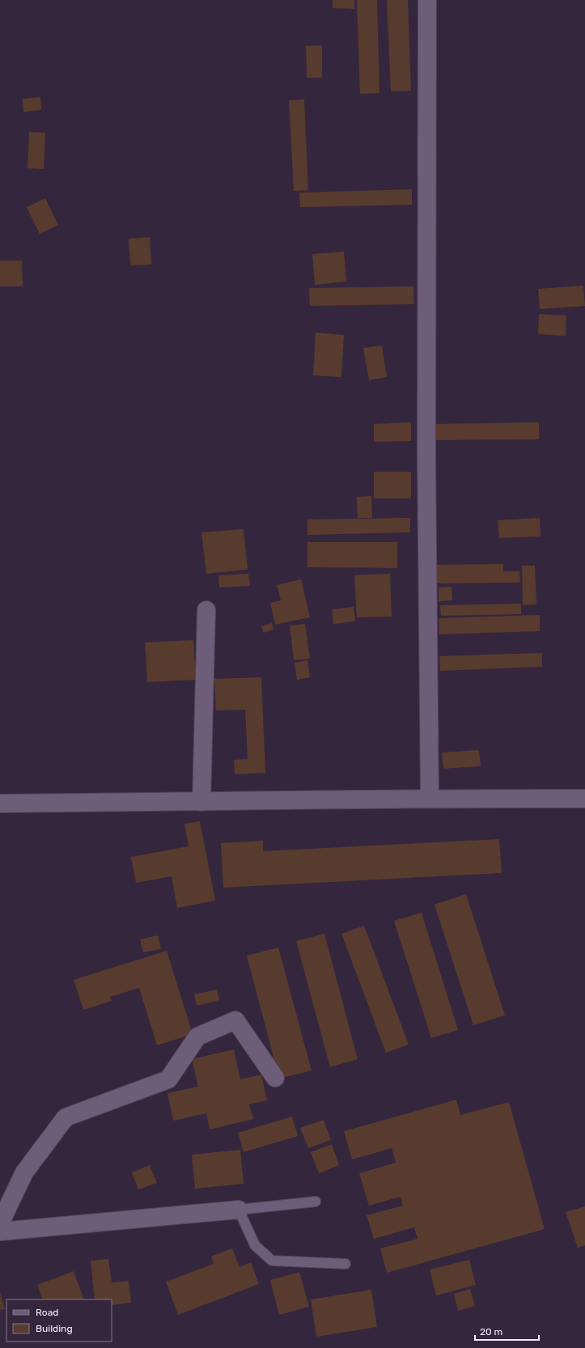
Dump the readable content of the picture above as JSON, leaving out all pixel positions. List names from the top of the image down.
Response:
{
  "legend": ["Road", "Building"],
  "scale_bar": "20 m"
}
